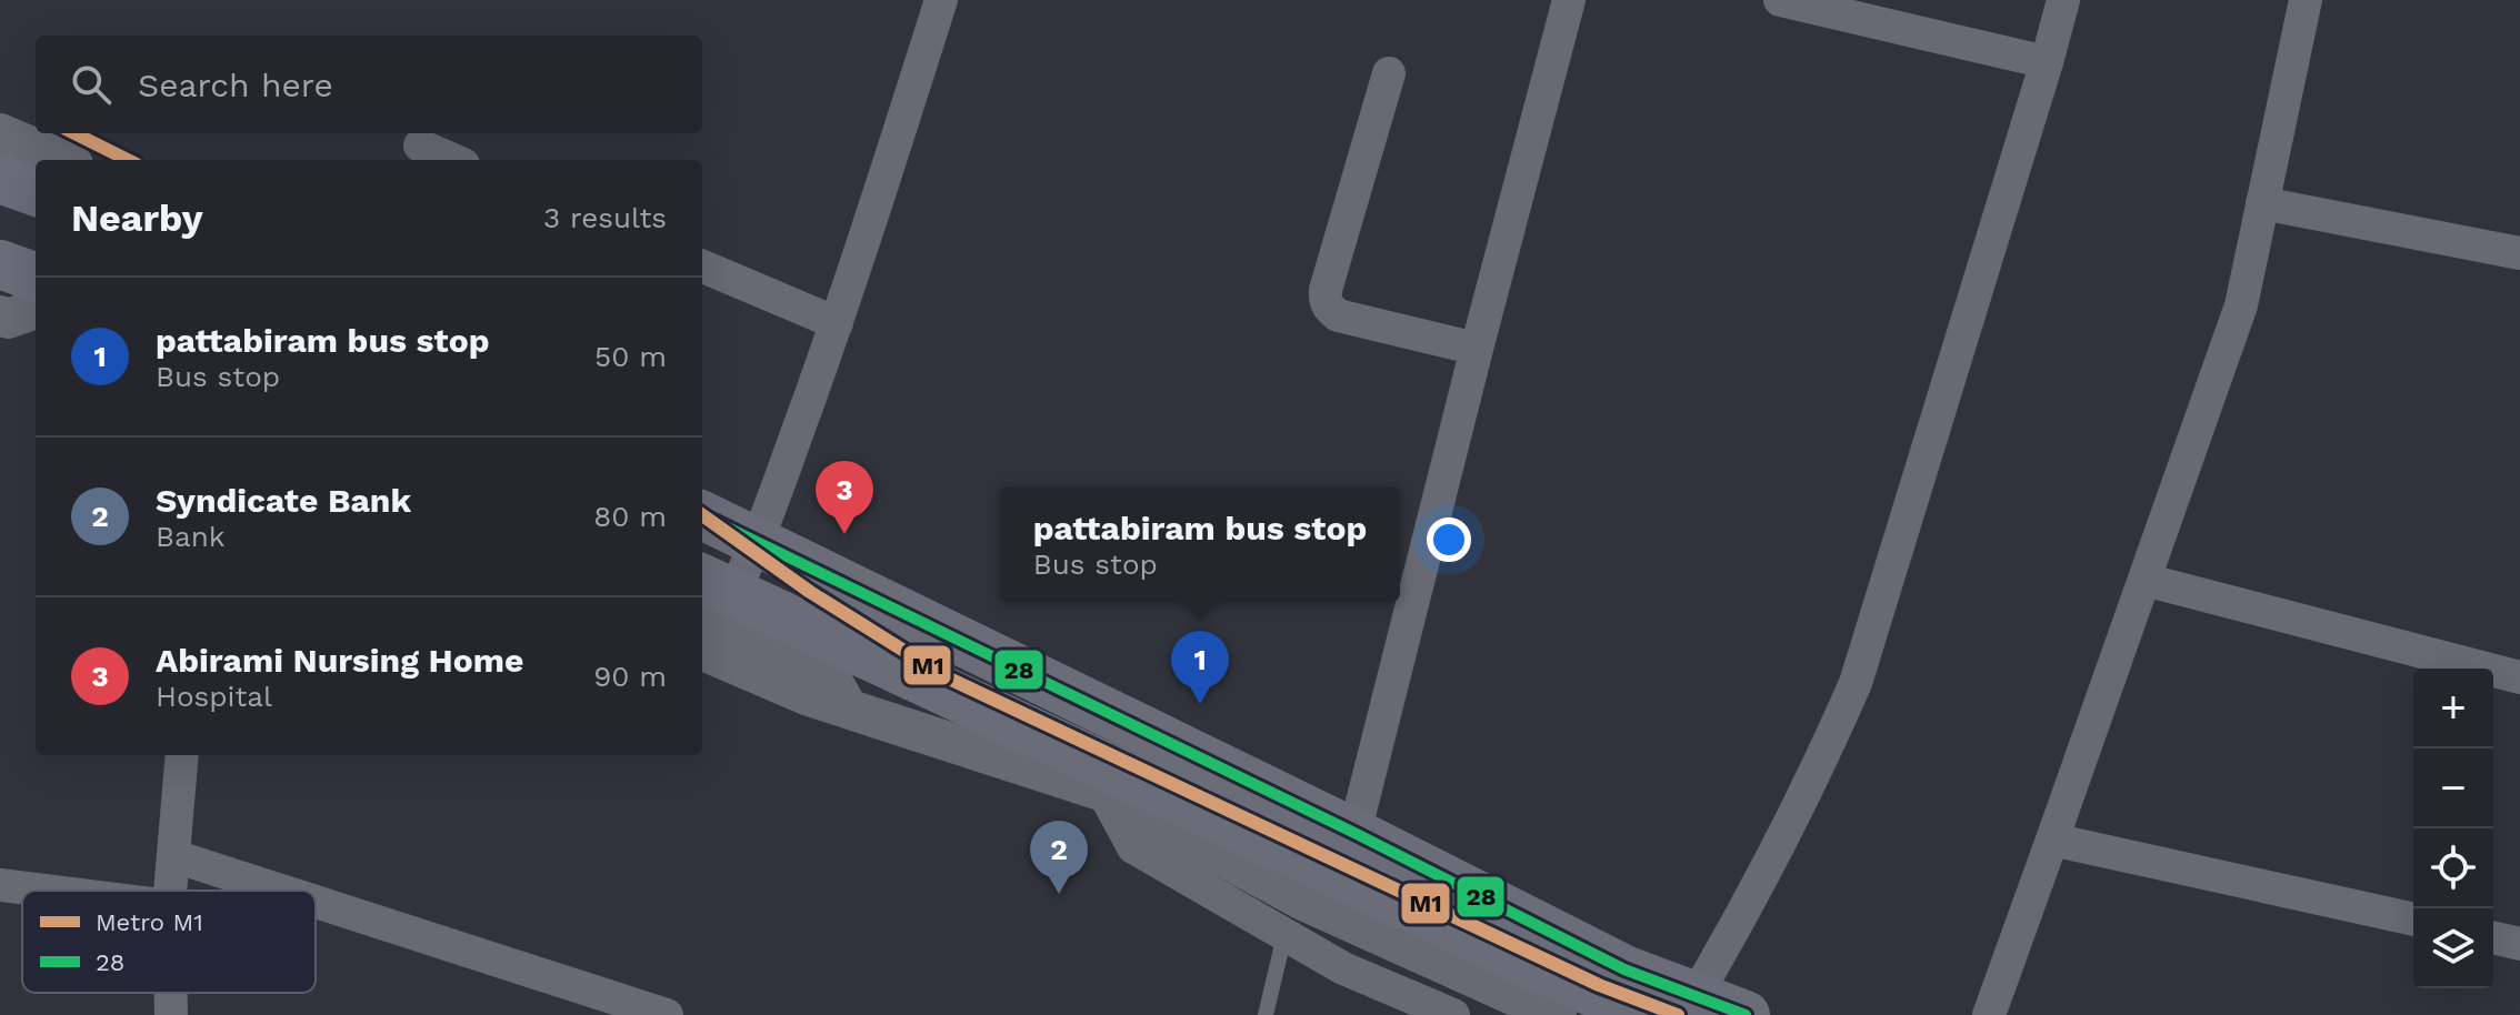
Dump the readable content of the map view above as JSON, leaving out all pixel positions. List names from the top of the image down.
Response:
{
  "lines": ["metro line M1", "transit line 28"],
  "legend": ["Metro M1", "28"],
  "page": {
    "search": "Search here",
    "heading": ["Nearby", "3 results"],
    "list": [
      {
        "mark": "1",
        "name": "pattabiram bus stop",
        "note": "Bus stop",
        "value": "50 m"
      },
      {
        "mark": "2",
        "name": "Syndicate Bank",
        "note": "Bank",
        "value": "80 m"
      },
      {
        "mark": "3",
        "name": "Abirami Nursing Home",
        "note": "Hospital",
        "value": "90 m"
      }
    ],
    "pins": ["3", "1", "2"],
    "popup": ["pattabiram bus stop", "Bus stop"],
    "map_buttons": ["+", "−"]
  }
}
